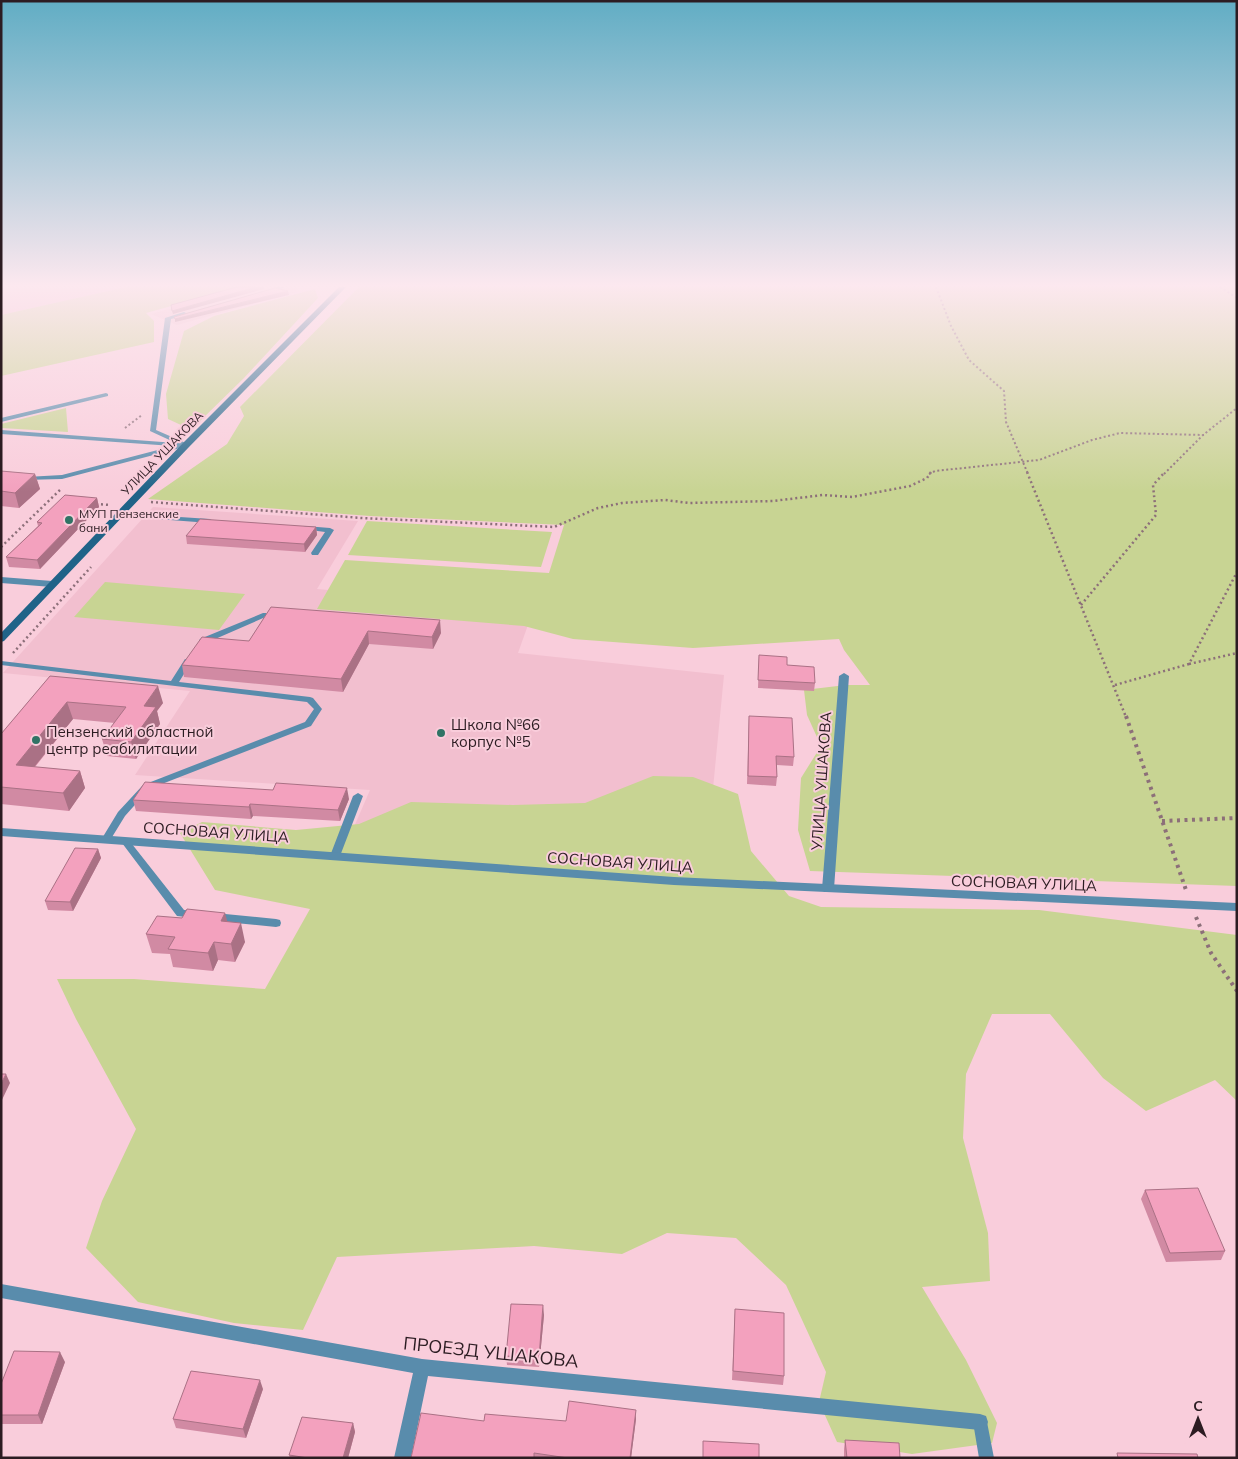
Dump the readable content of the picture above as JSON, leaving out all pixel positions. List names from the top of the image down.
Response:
{
  "streets": {
    "main road": ["УЛИЦА УШАКОВА"],
    "street": ["СОСНОВАЯ УЛИЦА", "ПРОЕЗД УШАКОВА"]
  },
  "crossings": [
    ["УЛИЦА УШАКОВА", "СОСНОВАЯ УЛИЦА"]
  ],
  "places": ["МУП Пензенские бани", "Школа №66 корпус №5", "Пензенский областной центр реабилитации"],
  "north": "top"
}
